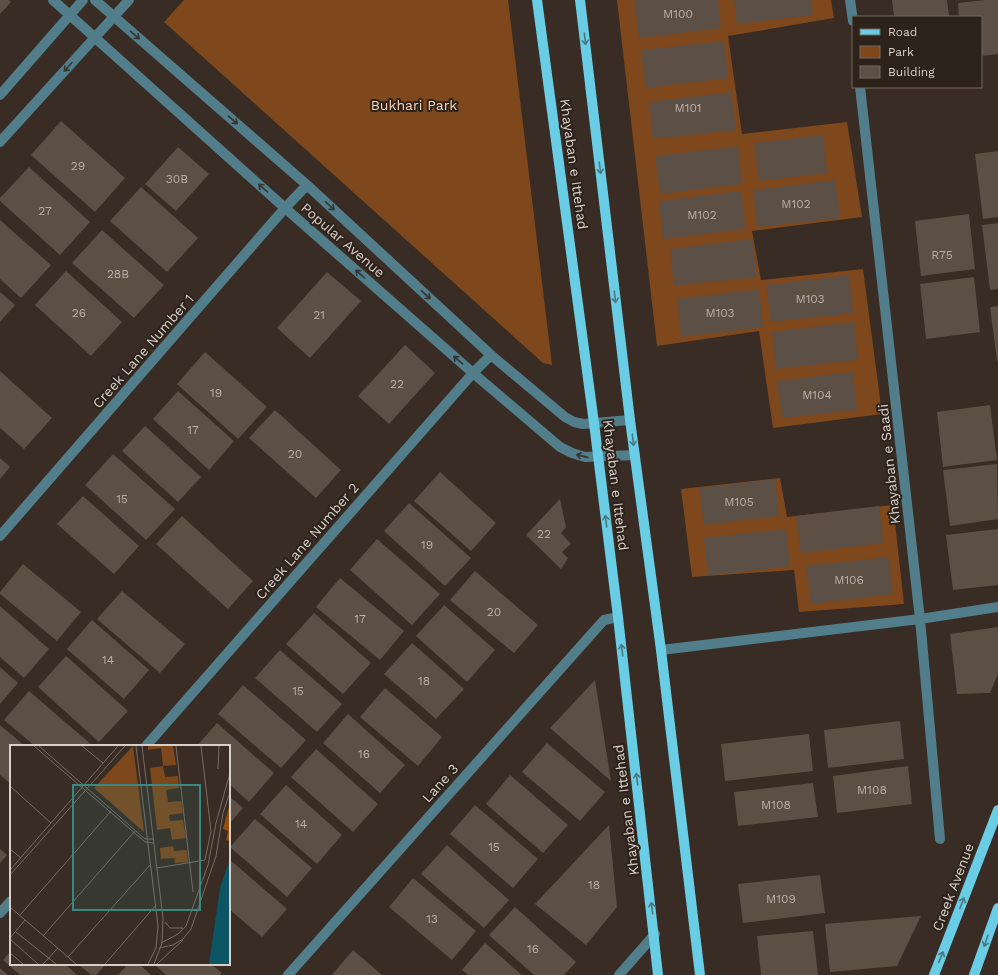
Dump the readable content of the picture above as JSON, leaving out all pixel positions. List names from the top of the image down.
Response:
{
  "streets": {
    "main road": ["Khayaban e Ittehad", "Creek Avenue"],
    "street": [
      "Popular Avenue",
      "Creek Lane Number 1",
      "Khayaban e Saadi",
      "Creek Lane Number 2",
      "Lane 3"
    ]
  },
  "crossings": [
    ["Khayaban e Ittehad", "Popular Avenue"],
    ["Khayaban e Ittehad", "Lane 3"],
    ["Popular Avenue", "Creek Lane Number 1"],
    ["Popular Avenue", "Creek Lane Number 2"]
  ],
  "parks": ["Bukhari Park"],
  "house_numbers": [
    "M100",
    "M101",
    "29",
    "30B",
    "M102",
    "27",
    "M102",
    "R75",
    "28B",
    "M103",
    "26",
    "M103",
    "21",
    "22",
    "19",
    "M104",
    "17",
    "20",
    "15",
    "M105",
    "22",
    "19",
    "M106",
    "20",
    "17",
    "14",
    "18",
    "15",
    "16",
    "M108",
    "M108",
    "14",
    "15",
    "18",
    "M109",
    "13",
    "16"
  ],
  "legend": ["Road", "Park", "Building"]
}
